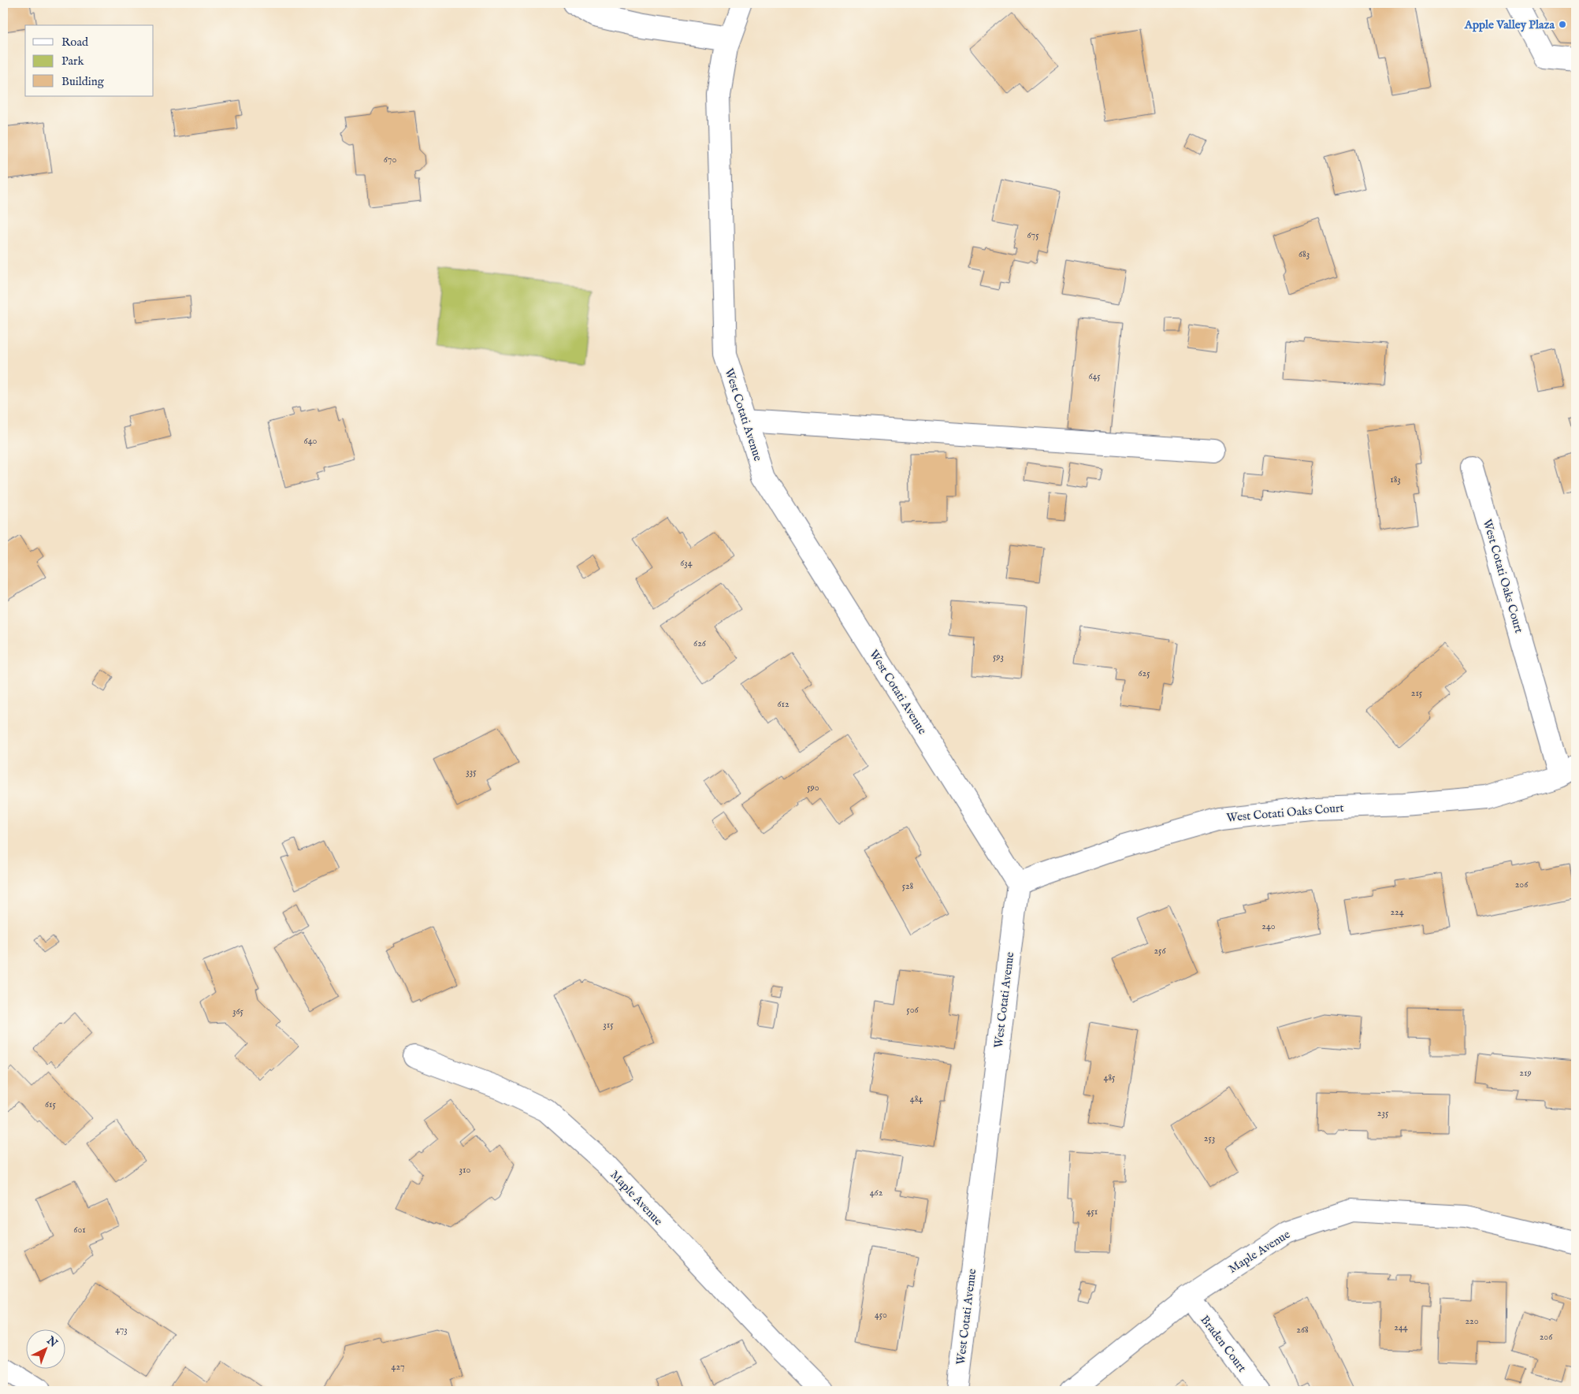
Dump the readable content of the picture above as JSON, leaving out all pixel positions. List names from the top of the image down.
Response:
{
  "streets": {
    "street": [
      "West Cotati Avenue",
      "West Cotati Oaks Court",
      "Maple Avenue",
      "Braden Court"
    ]
  },
  "crossings": [
    ["West Cotati Avenue", "West Cotati Oaks Court"],
    ["Maple Avenue", "Braden Court"]
  ],
  "places": ["Apple Valley Plaza"],
  "house_numbers": [
    "670",
    "675",
    "683",
    "645",
    "640",
    "183",
    "634",
    "626",
    "593",
    "625",
    "215",
    "612",
    "335",
    "590",
    "206",
    "528",
    "224",
    "240",
    "256",
    "506",
    "365",
    "315",
    "219",
    "485",
    "484",
    "615",
    "235",
    "253",
    "310",
    "462",
    "451",
    "601",
    "450",
    "220",
    "244",
    "473",
    "268",
    "206",
    "427"
  ],
  "legend": ["Road", "Park", "Building"],
  "north": "top right"
}
